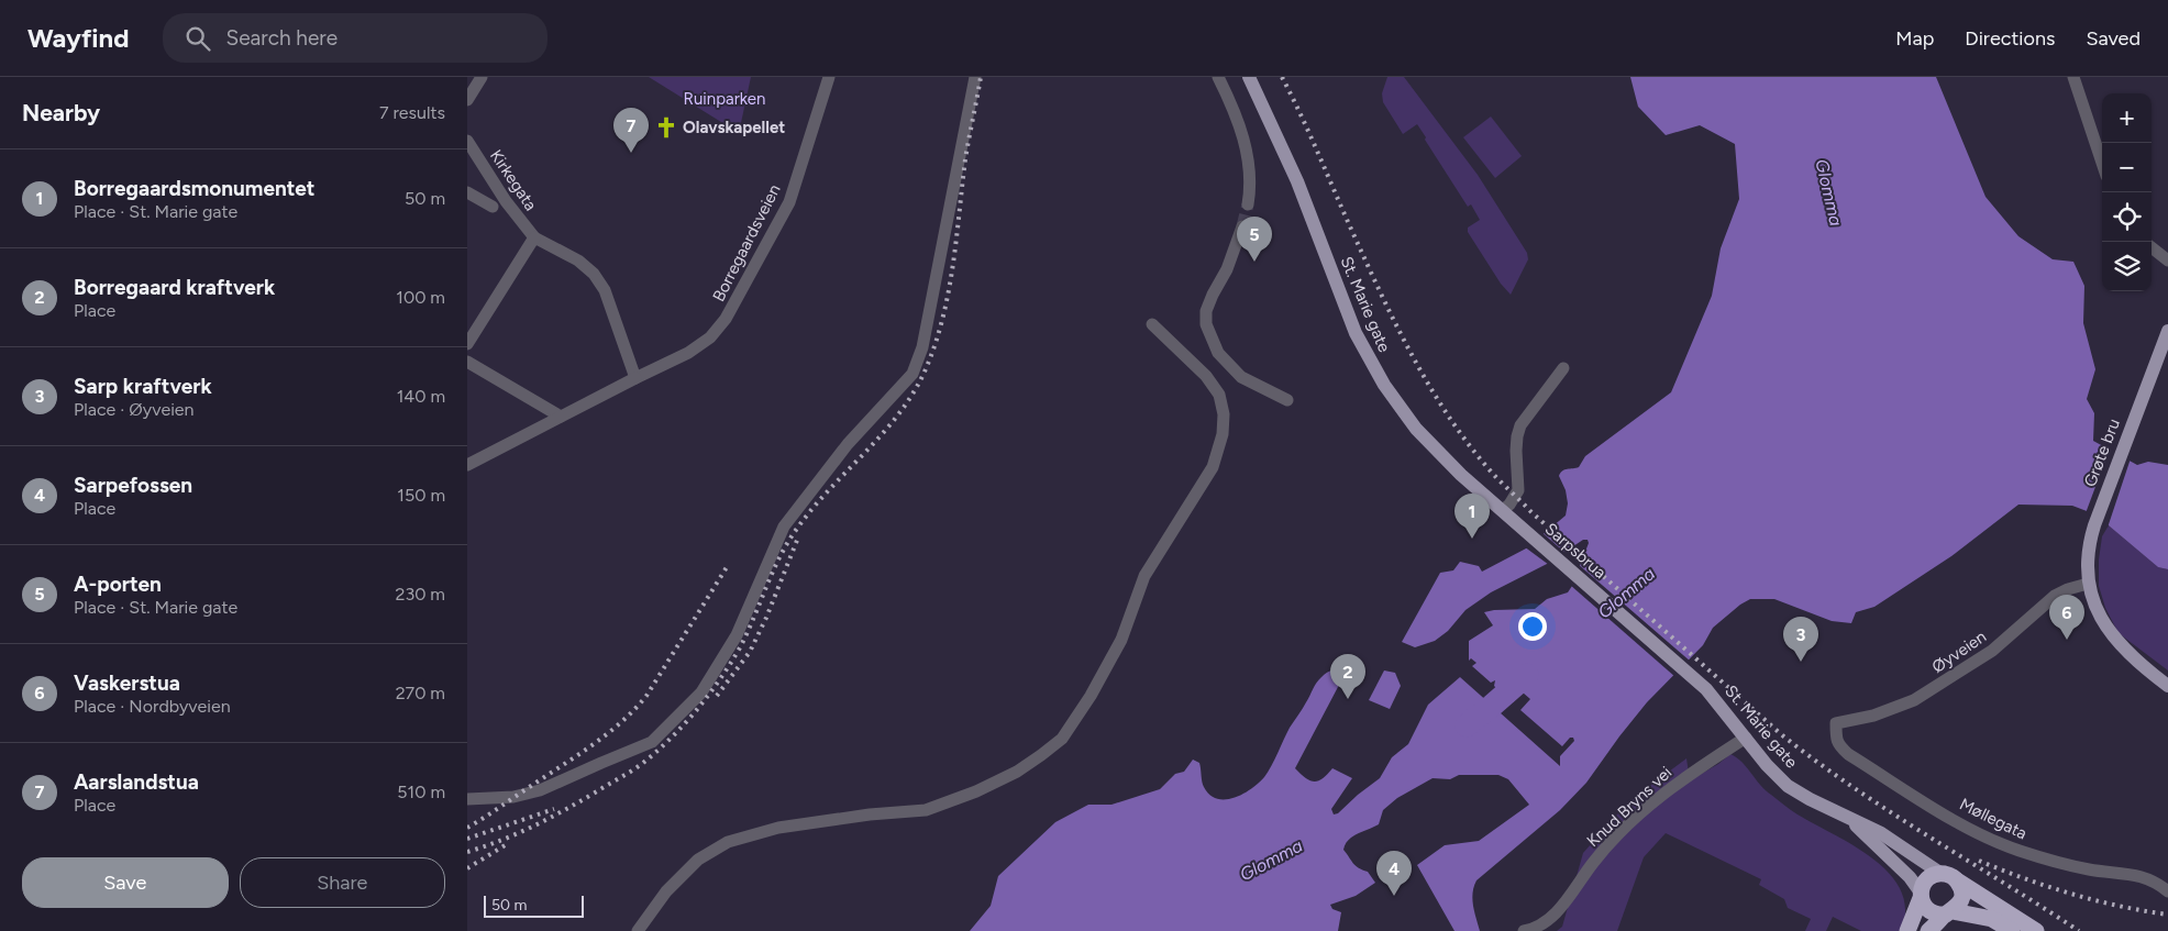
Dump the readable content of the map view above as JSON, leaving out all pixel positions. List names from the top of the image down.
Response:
{
  "streets": {
    "main road": ["St. Marie gate", "Grøte bru", "Sarpsbrua"],
    "street": [
      "Kirkegata",
      "Borregaardsveien",
      "Øyveien",
      "Knud Bryns vei",
      "Møllegata"
    ]
  },
  "crossings": [
    ["St. Marie gate", "Sarpsbrua"],
    ["St. Marie gate", "Knud Bryns vei"],
    ["Grøte bru", "Øyveien"],
    ["Øyveien", "Møllegata"]
  ],
  "water": ["Glomma"],
  "parks": ["Ruinparken"],
  "places": {
    "church": ["Olavskapellet"]
  },
  "scale_bar": "50 m",
  "page": {
    "header": "Wayfind",
    "search": "Search here",
    "nav": ["Map", "Directions", "Saved"],
    "heading": ["Nearby", "7 results"],
    "map_buttons": ["+", "−"],
    "pins": [
      "7",
      "5",
      "1",
      "6",
      "3",
      "2",
      "4"
    ],
    "list": [
      {
        "mark": "1",
        "name": "Borregaardsmonumentet",
        "note": "Place · St. Marie gate",
        "value": "50 m"
      },
      {
        "mark": "2",
        "name": "Borregaard kraftverk",
        "note": "Place",
        "value": "100 m"
      },
      {
        "mark": "3",
        "name": "Sarp kraftverk",
        "note": "Place · Øyveien",
        "value": "140 m"
      },
      {
        "mark": "4",
        "name": "Sarpefossen",
        "note": "Place",
        "value": "150 m"
      },
      {
        "mark": "5",
        "name": "A-porten",
        "note": "Place · St. Marie gate",
        "value": "230 m"
      },
      {
        "mark": "6",
        "name": "Vaskerstua",
        "note": "Place · Nordbyveien",
        "value": "270 m"
      },
      {
        "mark": "7",
        "name": "Aarslandstua",
        "note": "Place",
        "value": "510 m"
      }
    ],
    "buttons": ["Save", "Share"],
    "scale": "50 m"
  }
}
